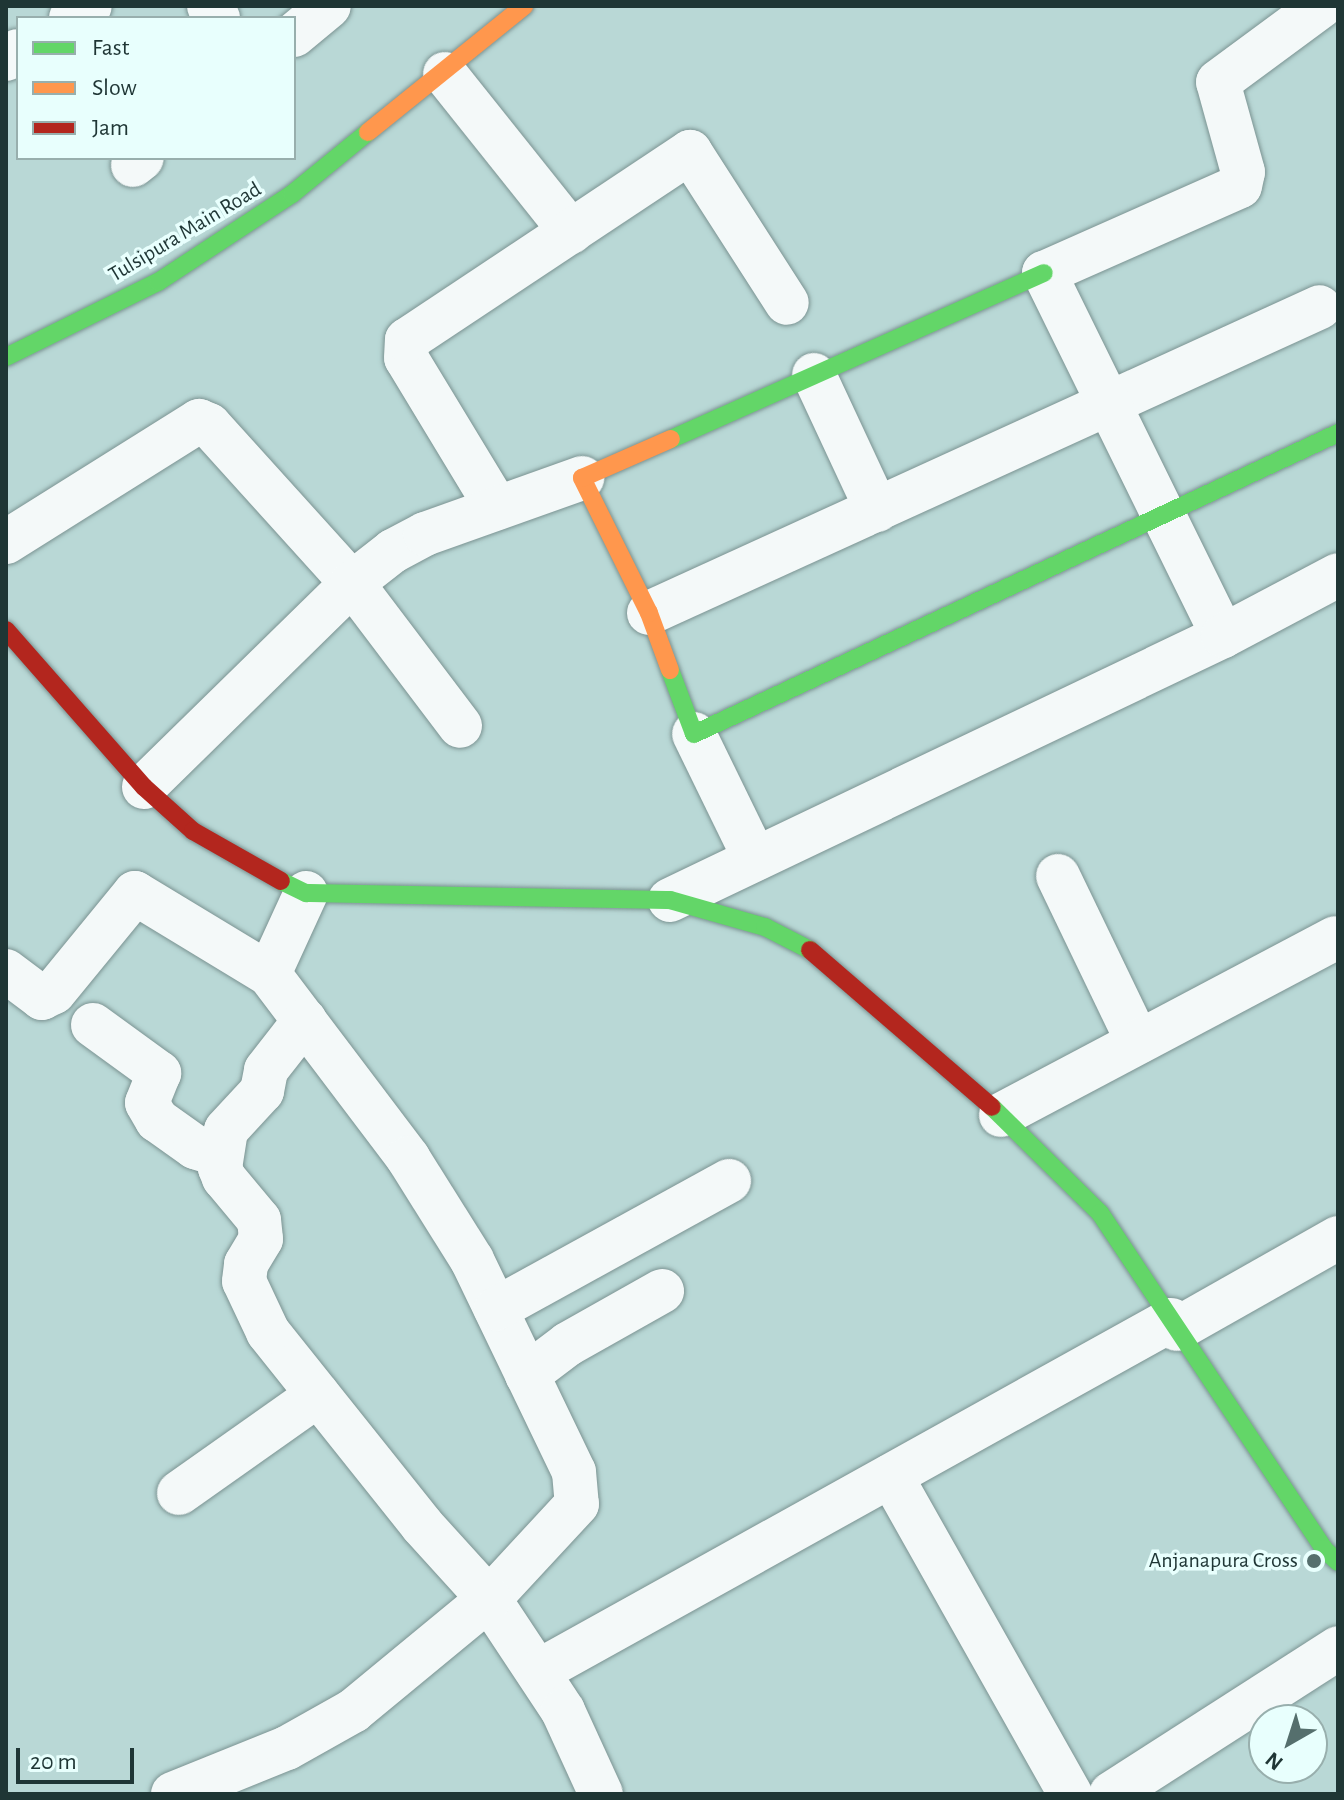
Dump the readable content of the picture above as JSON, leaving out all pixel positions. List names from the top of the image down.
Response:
{
  "streets": {
    "street": ["Tulsipura Main Road"]
  },
  "places": ["Anjanapura Cross"],
  "legend": ["Fast", "Slow", "Jam"],
  "scale_bar": "20 m",
  "north": "bottom left"
}
